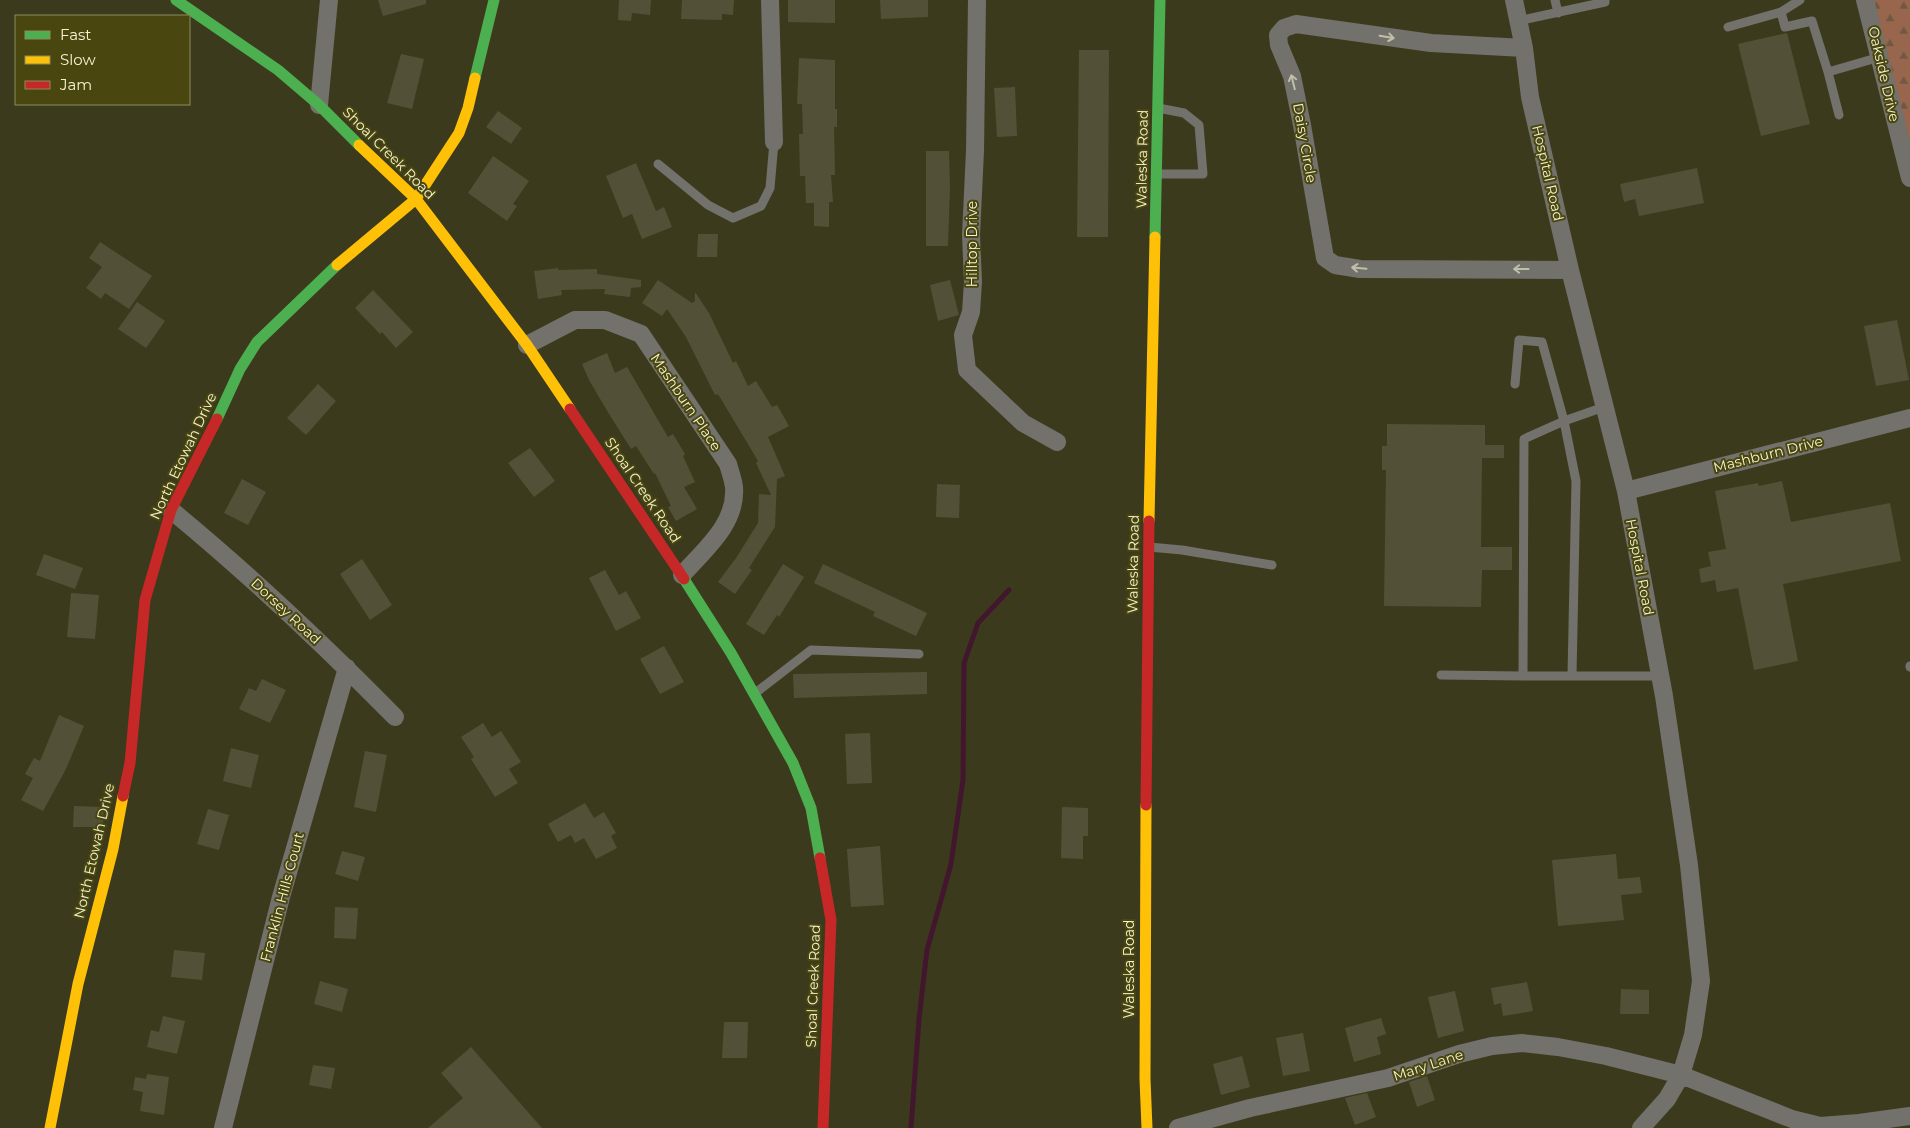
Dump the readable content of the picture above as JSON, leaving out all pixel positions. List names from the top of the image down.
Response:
{
  "streets": {
    "street": [
      "Oakside Drive",
      "Daisy Circle",
      "Shoal Creek Road",
      "Waleska Road",
      "Hospital Road",
      "Hilltop Drive",
      "Mashburn Place",
      "Mashburn Drive",
      "North Etowah Drive",
      "Dorsey Road",
      "Franklin Hills Court",
      "Mary Lane"
    ]
  },
  "crossings": [
    ["Daisy Circle", "Hospital Road"],
    ["Shoal Creek Road", "Mashburn Place"],
    ["Shoal Creek Road", "North Etowah Drive"],
    ["Hospital Road", "Mashburn Drive"],
    ["Hospital Road", "Mary Lane"],
    ["North Etowah Drive", "Dorsey Road"],
    ["Dorsey Road", "Franklin Hills Court"]
  ],
  "legend": ["Fast", "Slow", "Jam"]
}
